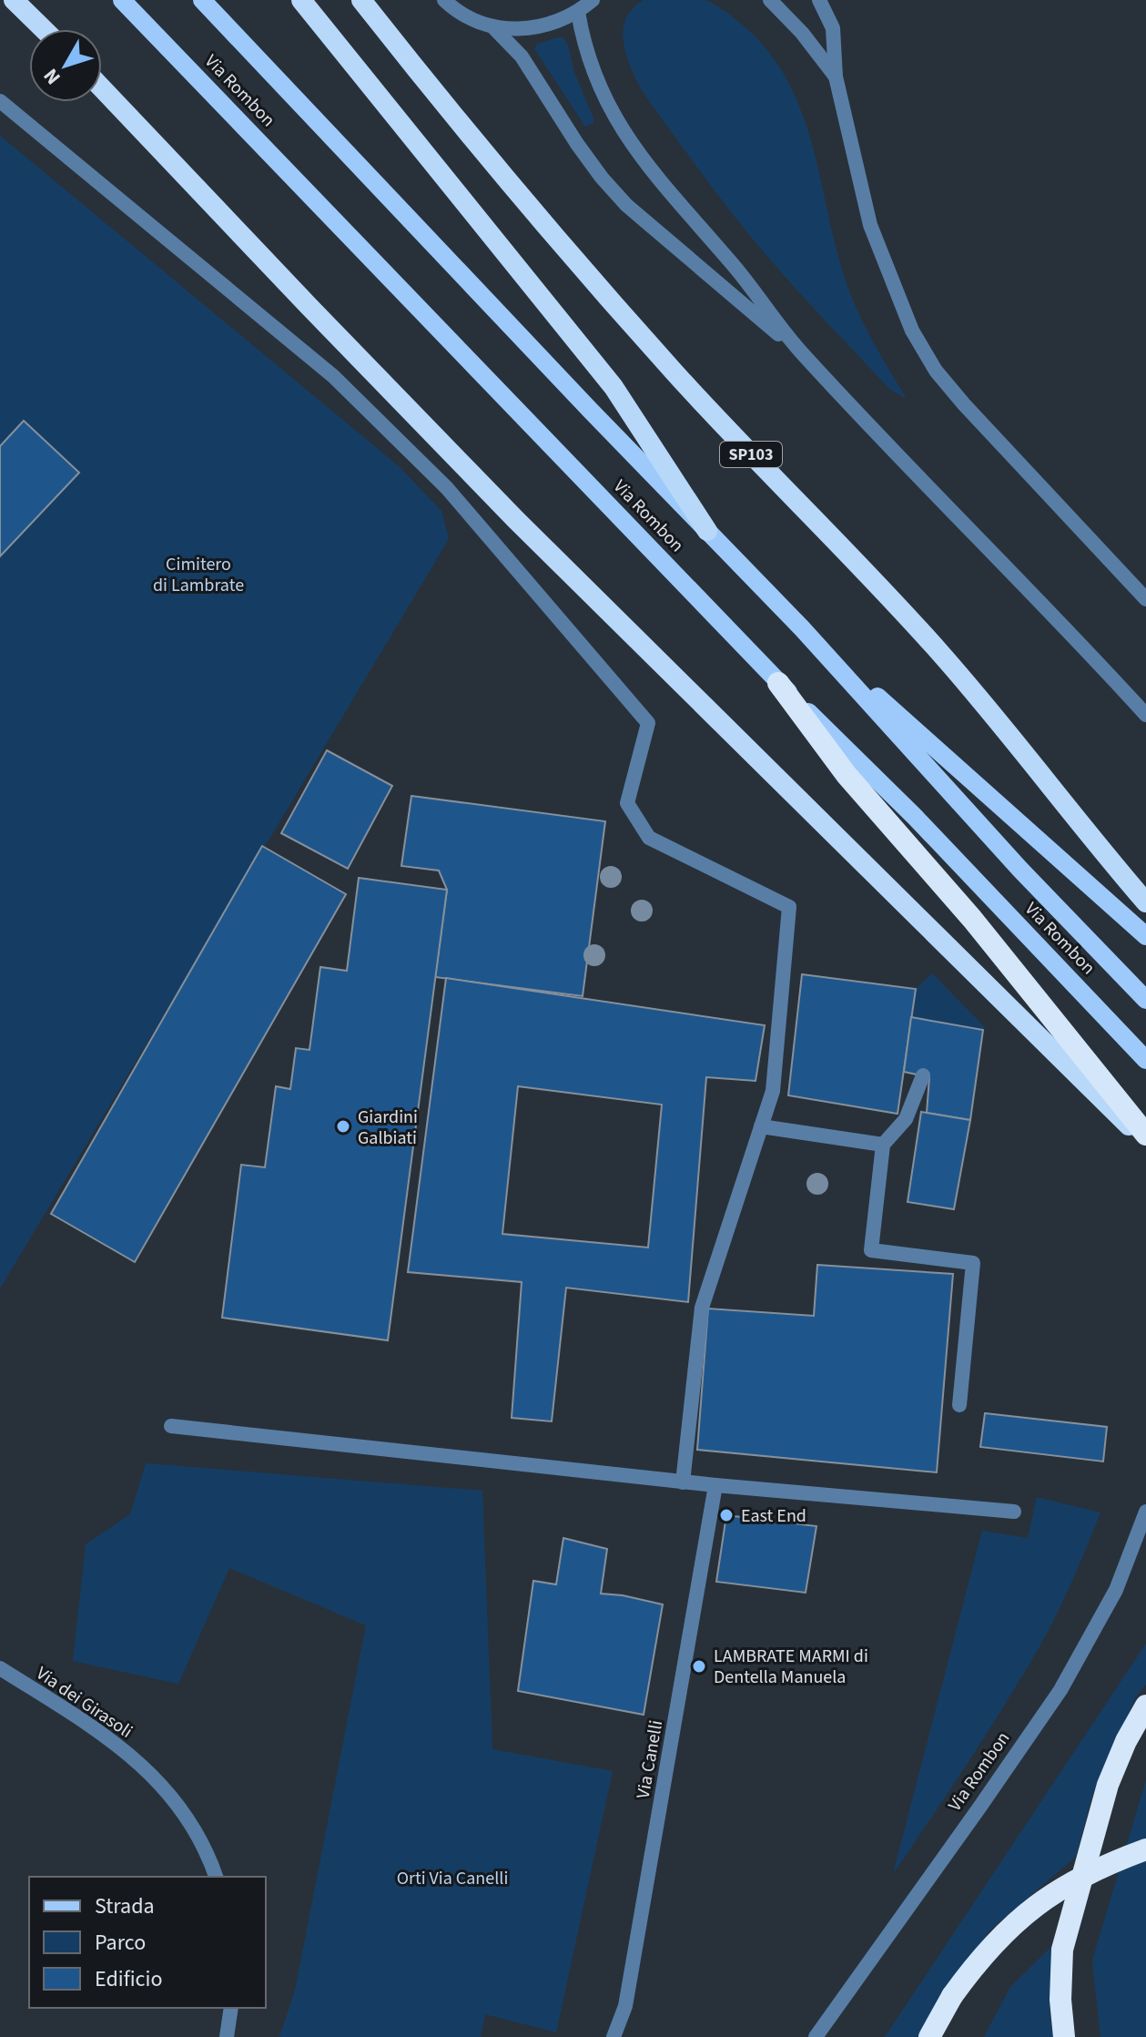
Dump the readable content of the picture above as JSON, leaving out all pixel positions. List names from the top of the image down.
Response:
{
  "streets": {
    "highway": ["SP103"],
    "main road": ["Via Rombon"],
    "street": ["Via dei Girasoli", "Via Canelli"]
  },
  "parks": ["Cimitero di Lambrate", "Orti Via Canelli"],
  "places": ["Giardini Galbiati", "East End", "LAMBRATE MARMI di Dentella Manuela"],
  "legend": ["Strada", "Parco", "Edificio"],
  "north": "bottom left"
}
